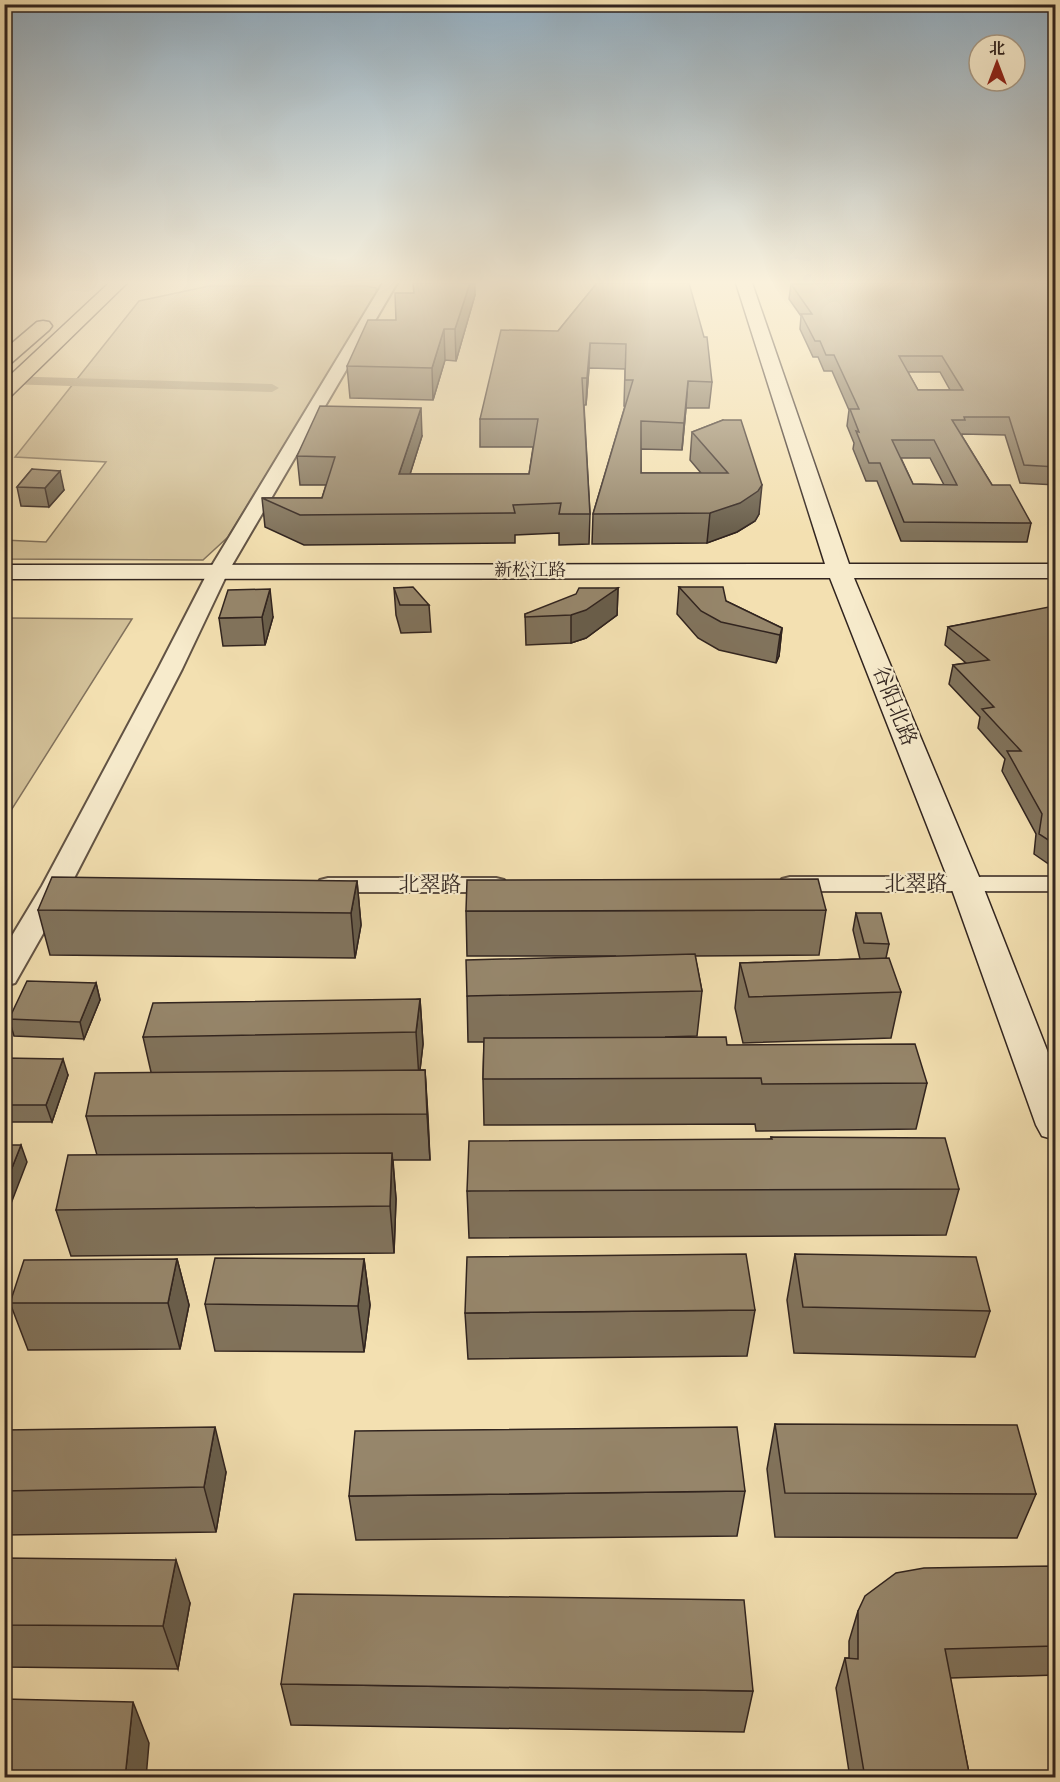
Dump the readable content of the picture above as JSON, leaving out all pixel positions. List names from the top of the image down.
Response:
{
  "streets": {
    "main road": ["新松江路", "谷阳北路"],
    "street": ["北翠路"]
  },
  "crossings": [
    ["新松江路", "谷阳北路"],
    ["谷阳北路", "北翠路"]
  ],
  "north": "top"
}
